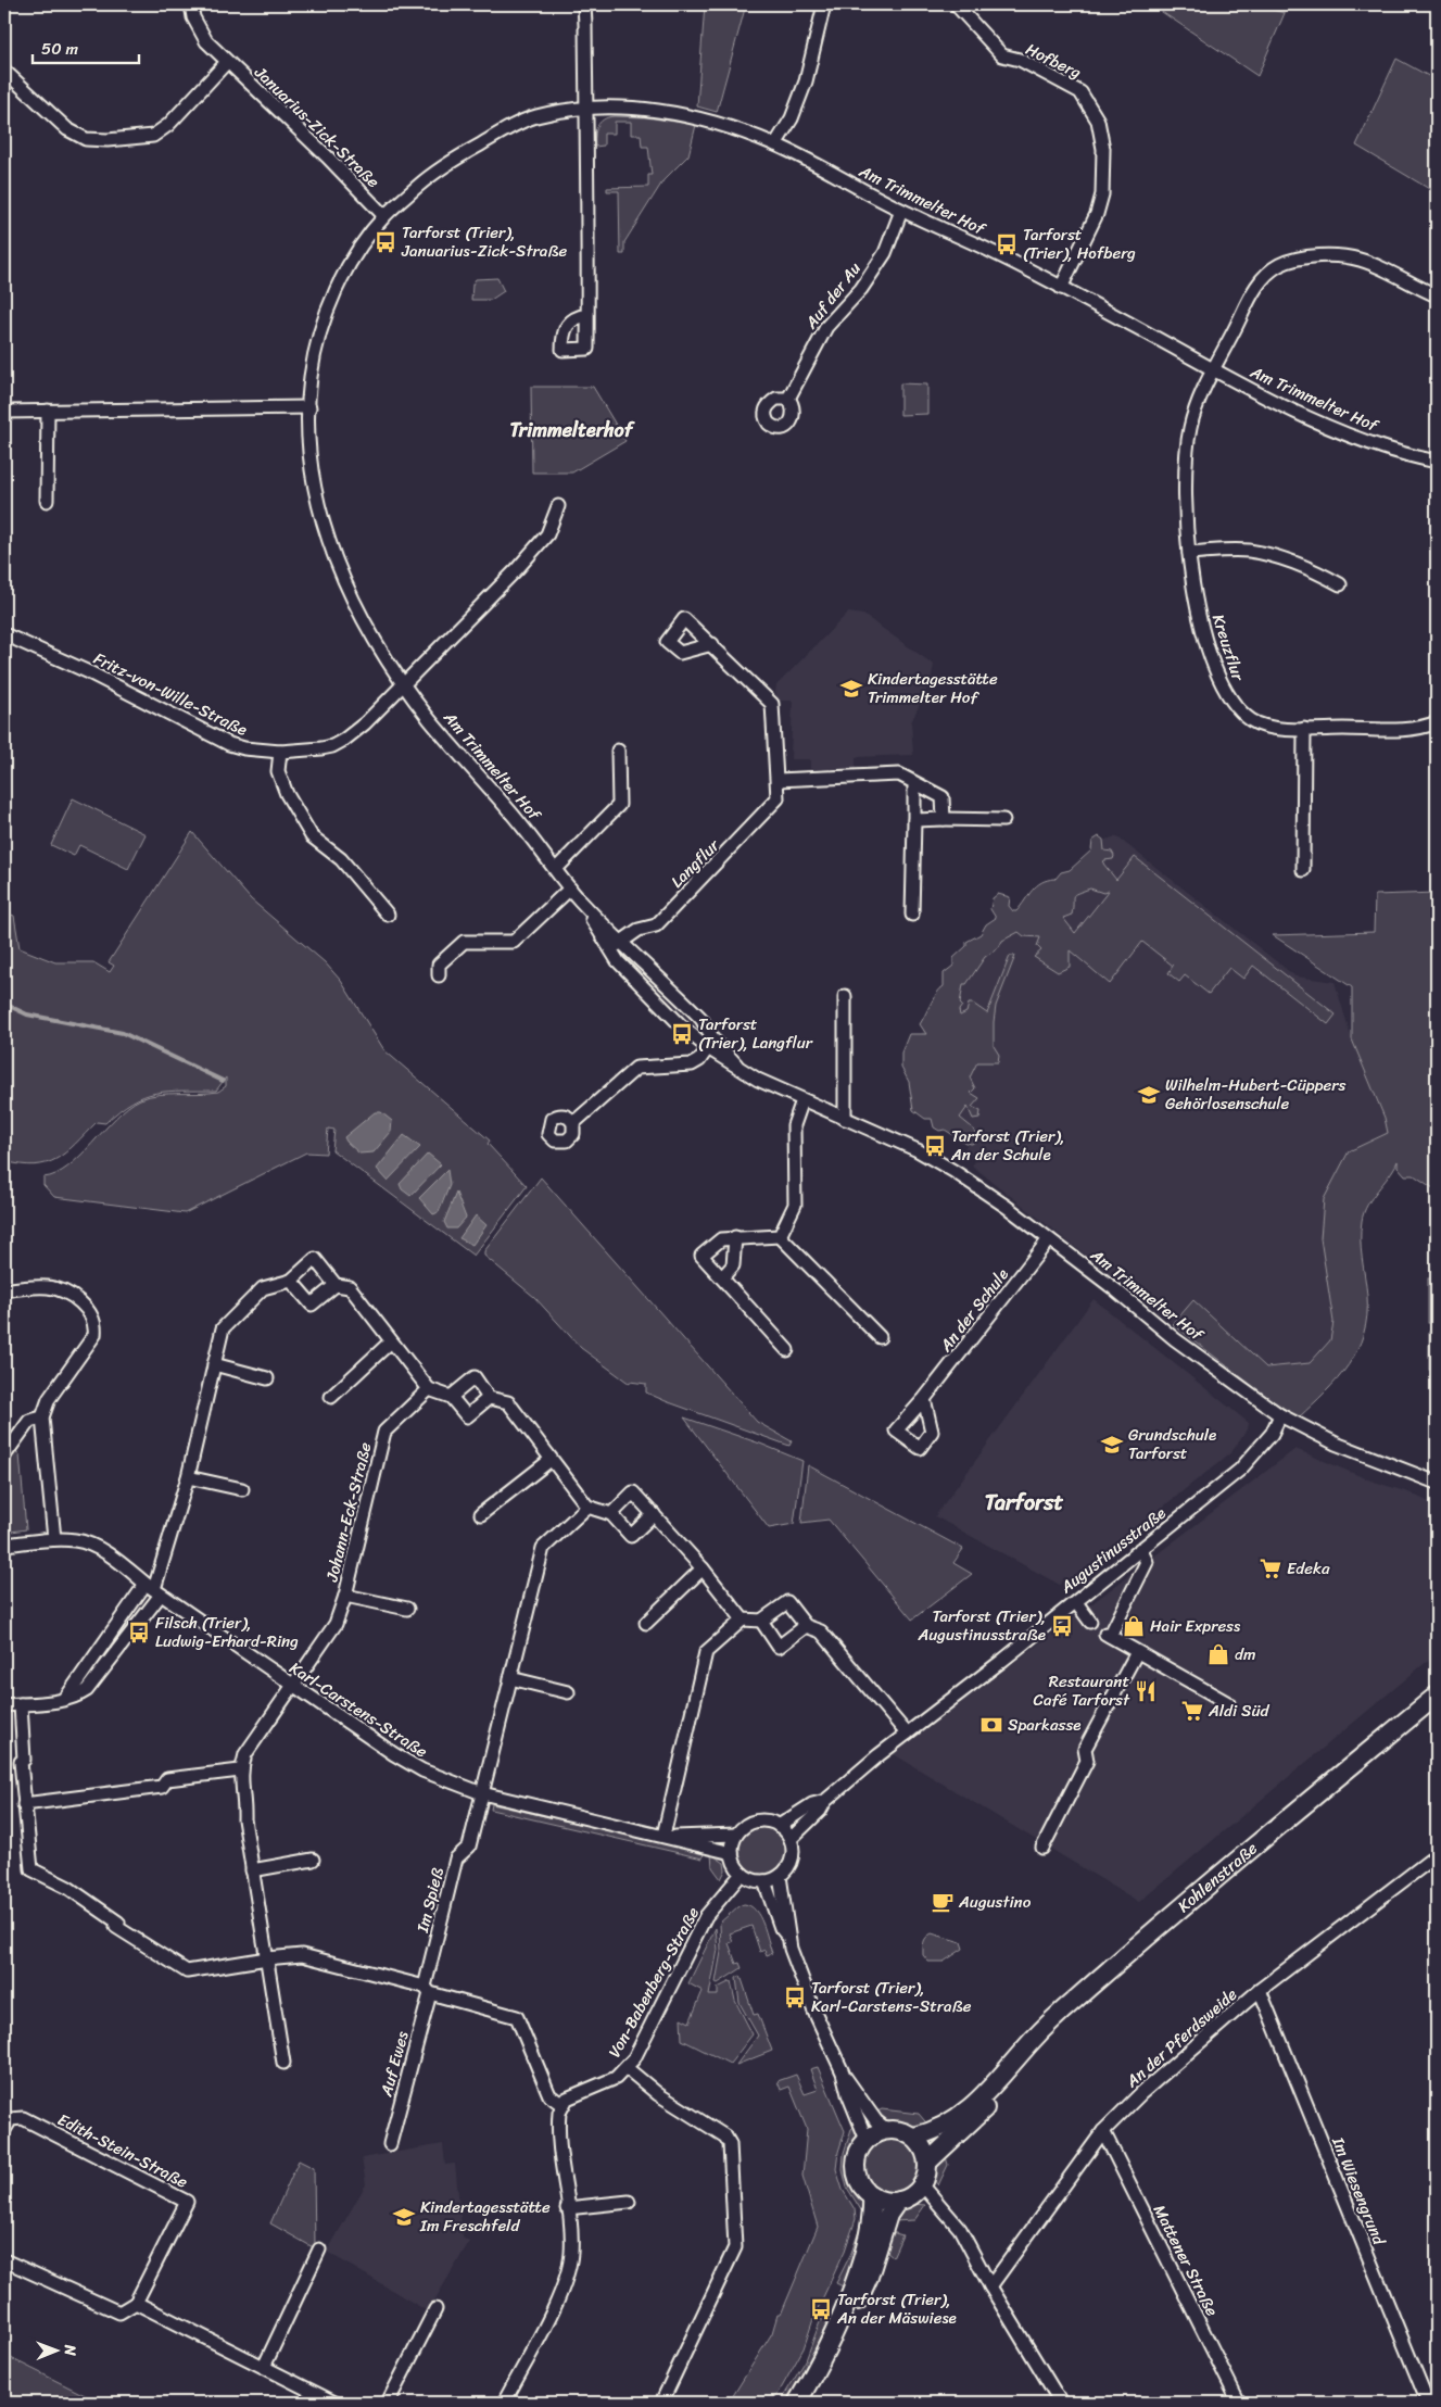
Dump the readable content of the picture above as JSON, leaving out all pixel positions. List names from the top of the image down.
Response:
{
  "streets": {
    "main road": ["Kohlenstraße"],
    "street": [
      "Hofberg",
      "Januarius-Zick-Straße",
      "Am Trimmelter Hof",
      "Auf der Au",
      "Kreuzflur",
      "Fritz-von-Wille-Straße",
      "Langflur",
      "An der Schule",
      "Johann-Eck-Straße",
      "Augustinusstraße",
      "Karl-Carstens-Straße",
      "Im Spieß",
      "Von-Babenberg-Straße",
      "An der Pferdsweide",
      "Auf Ewes",
      "Edith-Stein-Straße",
      "Im Wiesengrund",
      "Mattener Straße"
    ]
  },
  "crossings": [
    ["Hofberg", "Am Trimmelter Hof"],
    ["Januarius-Zick-Straße", "Am Trimmelter Hof"],
    ["Am Trimmelter Hof", "Auf der Au"],
    ["Am Trimmelter Hof", "Kreuzflur"],
    ["Am Trimmelter Hof", "Fritz-von-Wille-Straße"],
    ["Am Trimmelter Hof", "Langflur"],
    ["Am Trimmelter Hof", "An der Schule"],
    ["Am Trimmelter Hof", "Augustinusstraße"],
    ["Johann-Eck-Straße", "Karl-Carstens-Straße"],
    ["Augustinusstraße", "Karl-Carstens-Straße"],
    ["Augustinusstraße", "Von-Babenberg-Straße"],
    ["Karl-Carstens-Straße", "Im Spieß"],
    ["Karl-Carstens-Straße", "Von-Babenberg-Straße"],
    ["Im Spieß", "Auf Ewes"],
    ["An der Pferdsweide", "Im Wiesengrund"],
    ["An der Pferdsweide", "Mattener Straße"]
  ],
  "districts": ["Trimmelterhof", "Tarforst"],
  "places": {
    "bus stop": [
      "Tarforst (Trier), Januarius-Zick-Straße",
      "Tarforst (Trier), Hofberg",
      "Tarforst (Trier), Langflur",
      "Tarforst (Trier), An der Schule",
      "Tarforst (Trier), Augustinusstraße",
      "Filsch (Trier), Ludwig-Erhard-Ring",
      "Tarforst (Trier), Karl-Carstens-Straße",
      "Tarforst (Trier), An der Mäswiese"
    ],
    "school or university": [
      "Kindertagesstätte Trimmelter Hof",
      "Wilhelm-Hubert-Cüppers Gehörlosenschule",
      "Grundschule Tarforst",
      "Kindertagesstätte Im Freschfeld"
    ],
    "supermarket": ["Edeka", "Aldi Süd"],
    "shop": ["Hair Express", "dm"],
    "restaurant": ["Restaurant Café Tarforst"],
    "bank": ["Sparkasse"],
    "cafe": ["Augustino"]
  },
  "scale_bar": "50 m",
  "north": "right"
}
